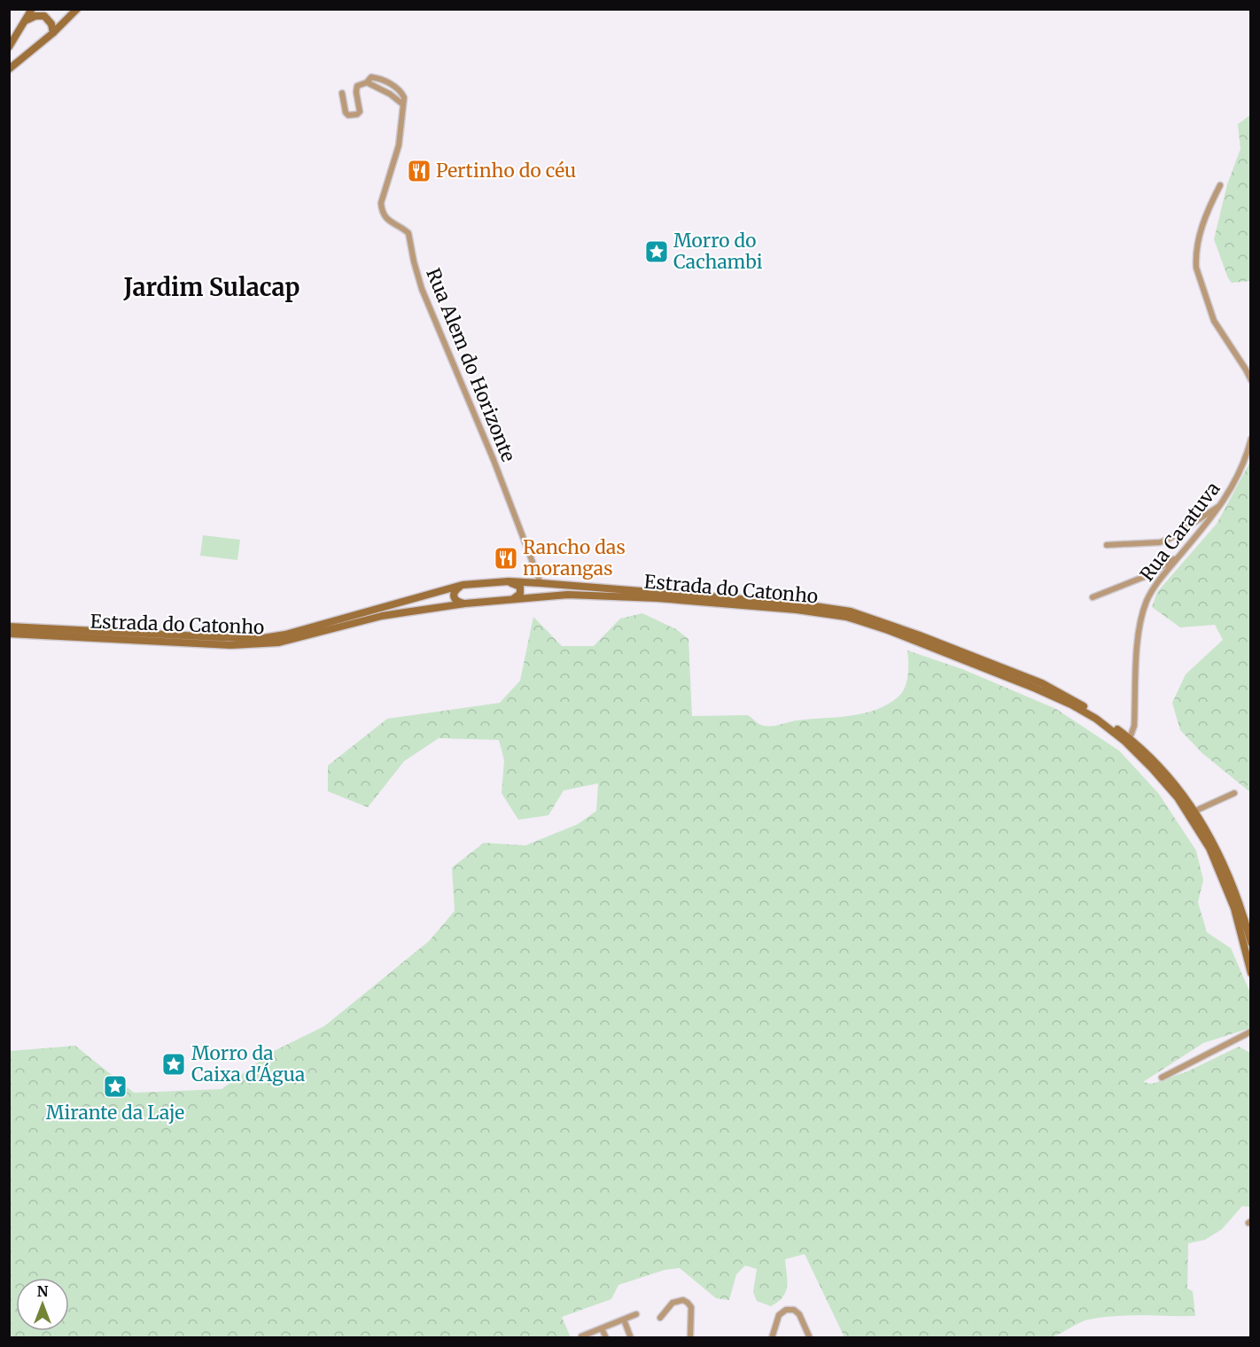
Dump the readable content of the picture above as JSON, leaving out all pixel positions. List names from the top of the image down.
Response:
{
  "streets": {
    "main road": ["Estrada do Catonho"],
    "street": ["Rua Alem do Horizonte", "Rua Caratuva"]
  },
  "crossings": [
    ["Rua Alem do Horizonte", "Estrada do Catonho"],
    ["Rua Caratuva", "Estrada do Catonho"]
  ],
  "districts": ["Jardim Sulacap"],
  "places": {
    "restaurant": ["Pertinho do céu", "Rancho das morangas"],
    "place": ["Morro do Cachambi", "Morro da Caixa d'Água", "Mirante da Laje"]
  },
  "north": "top"
}
